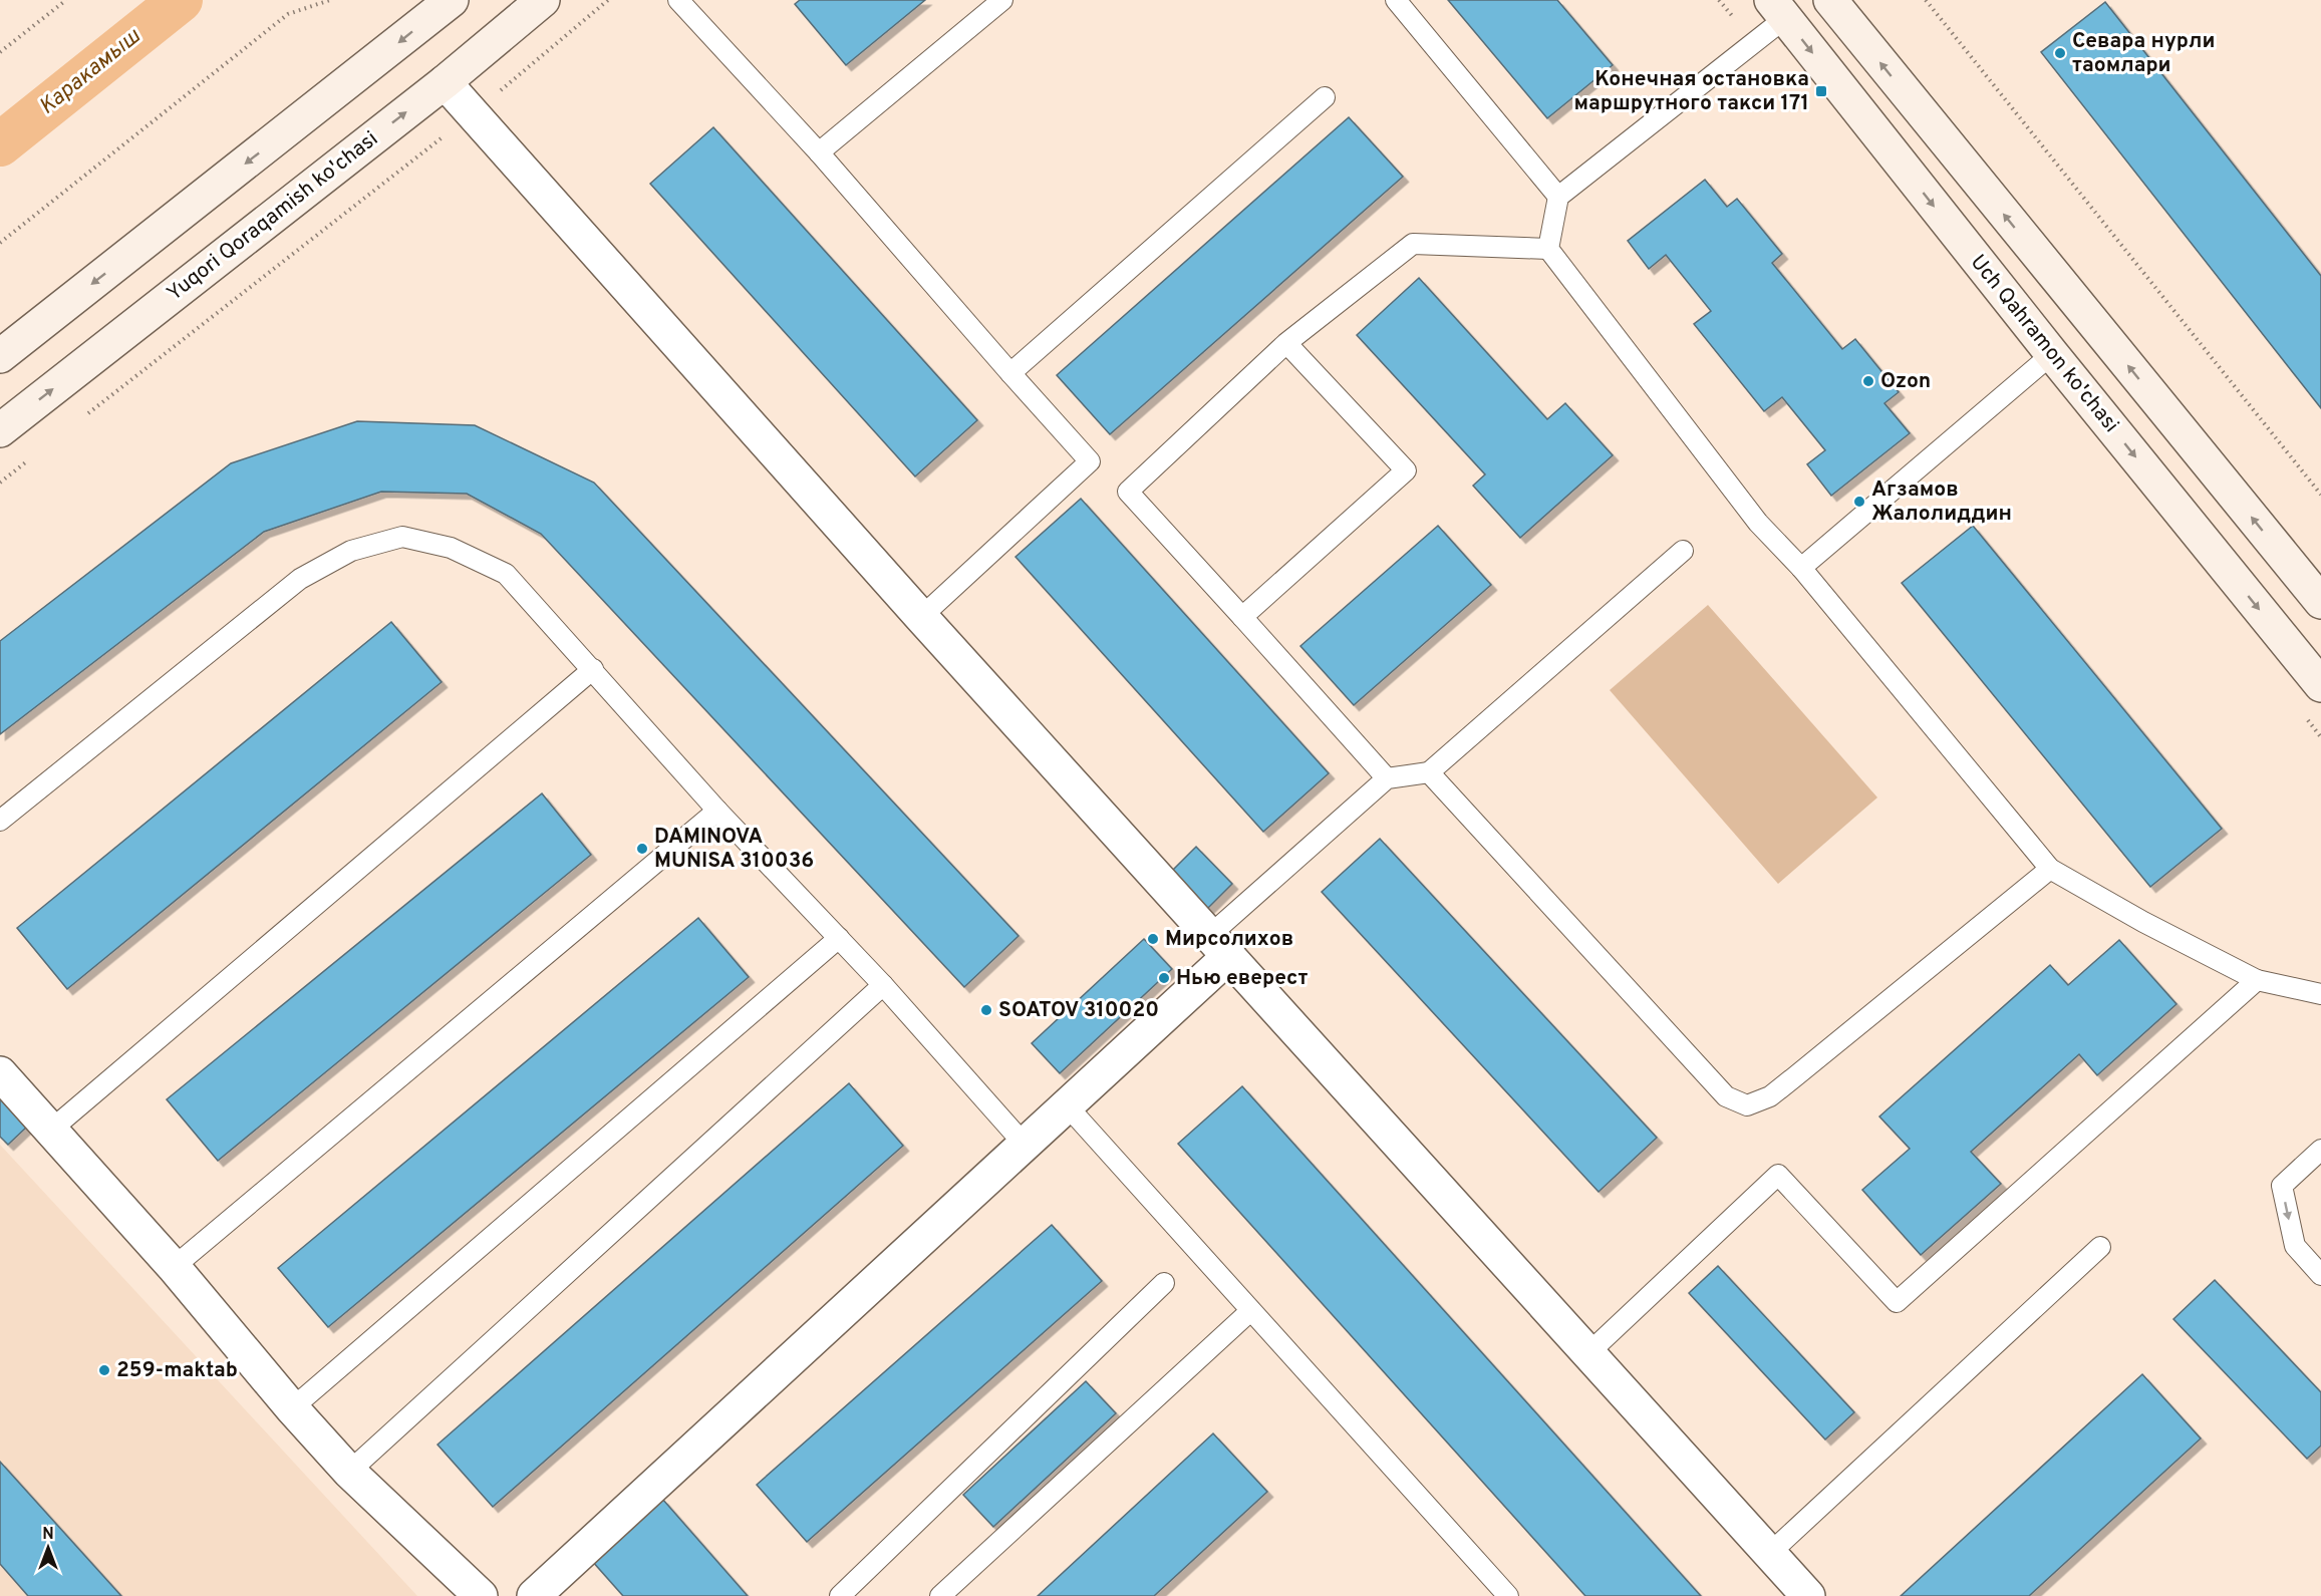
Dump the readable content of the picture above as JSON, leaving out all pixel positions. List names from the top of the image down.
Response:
{
  "streets": {
    "main road": ["Yuqori Qoraqamish ko'chasi", "Uch Qahramon ko'chasi"]
  },
  "water": ["Каракамыш"],
  "places": {
    "other": [
      "Севара нурли таомлари",
      "Ozon",
      "Агзамов Жалолиддин",
      "DAMINOVA MUNISA 310036",
      "Мирсолихов",
      "Нью еверест",
      "SOATOV 310020",
      "259-maktab"
    ],
    "transit": ["Конечная остановка маршрутного такси 171"]
  },
  "north": "top"
}
